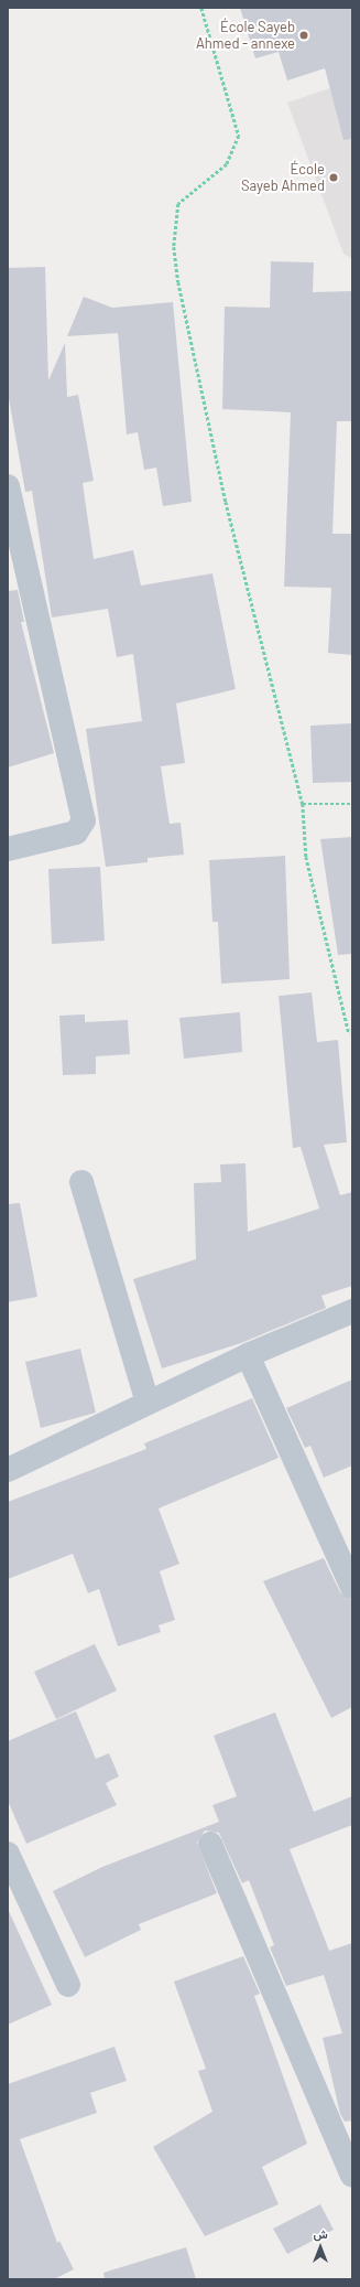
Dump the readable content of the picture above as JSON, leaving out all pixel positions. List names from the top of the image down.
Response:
{
  "places": ["École Sayeb Ahmed - annexe", "École Sayeb Ahmed"],
  "north": "top"
}
